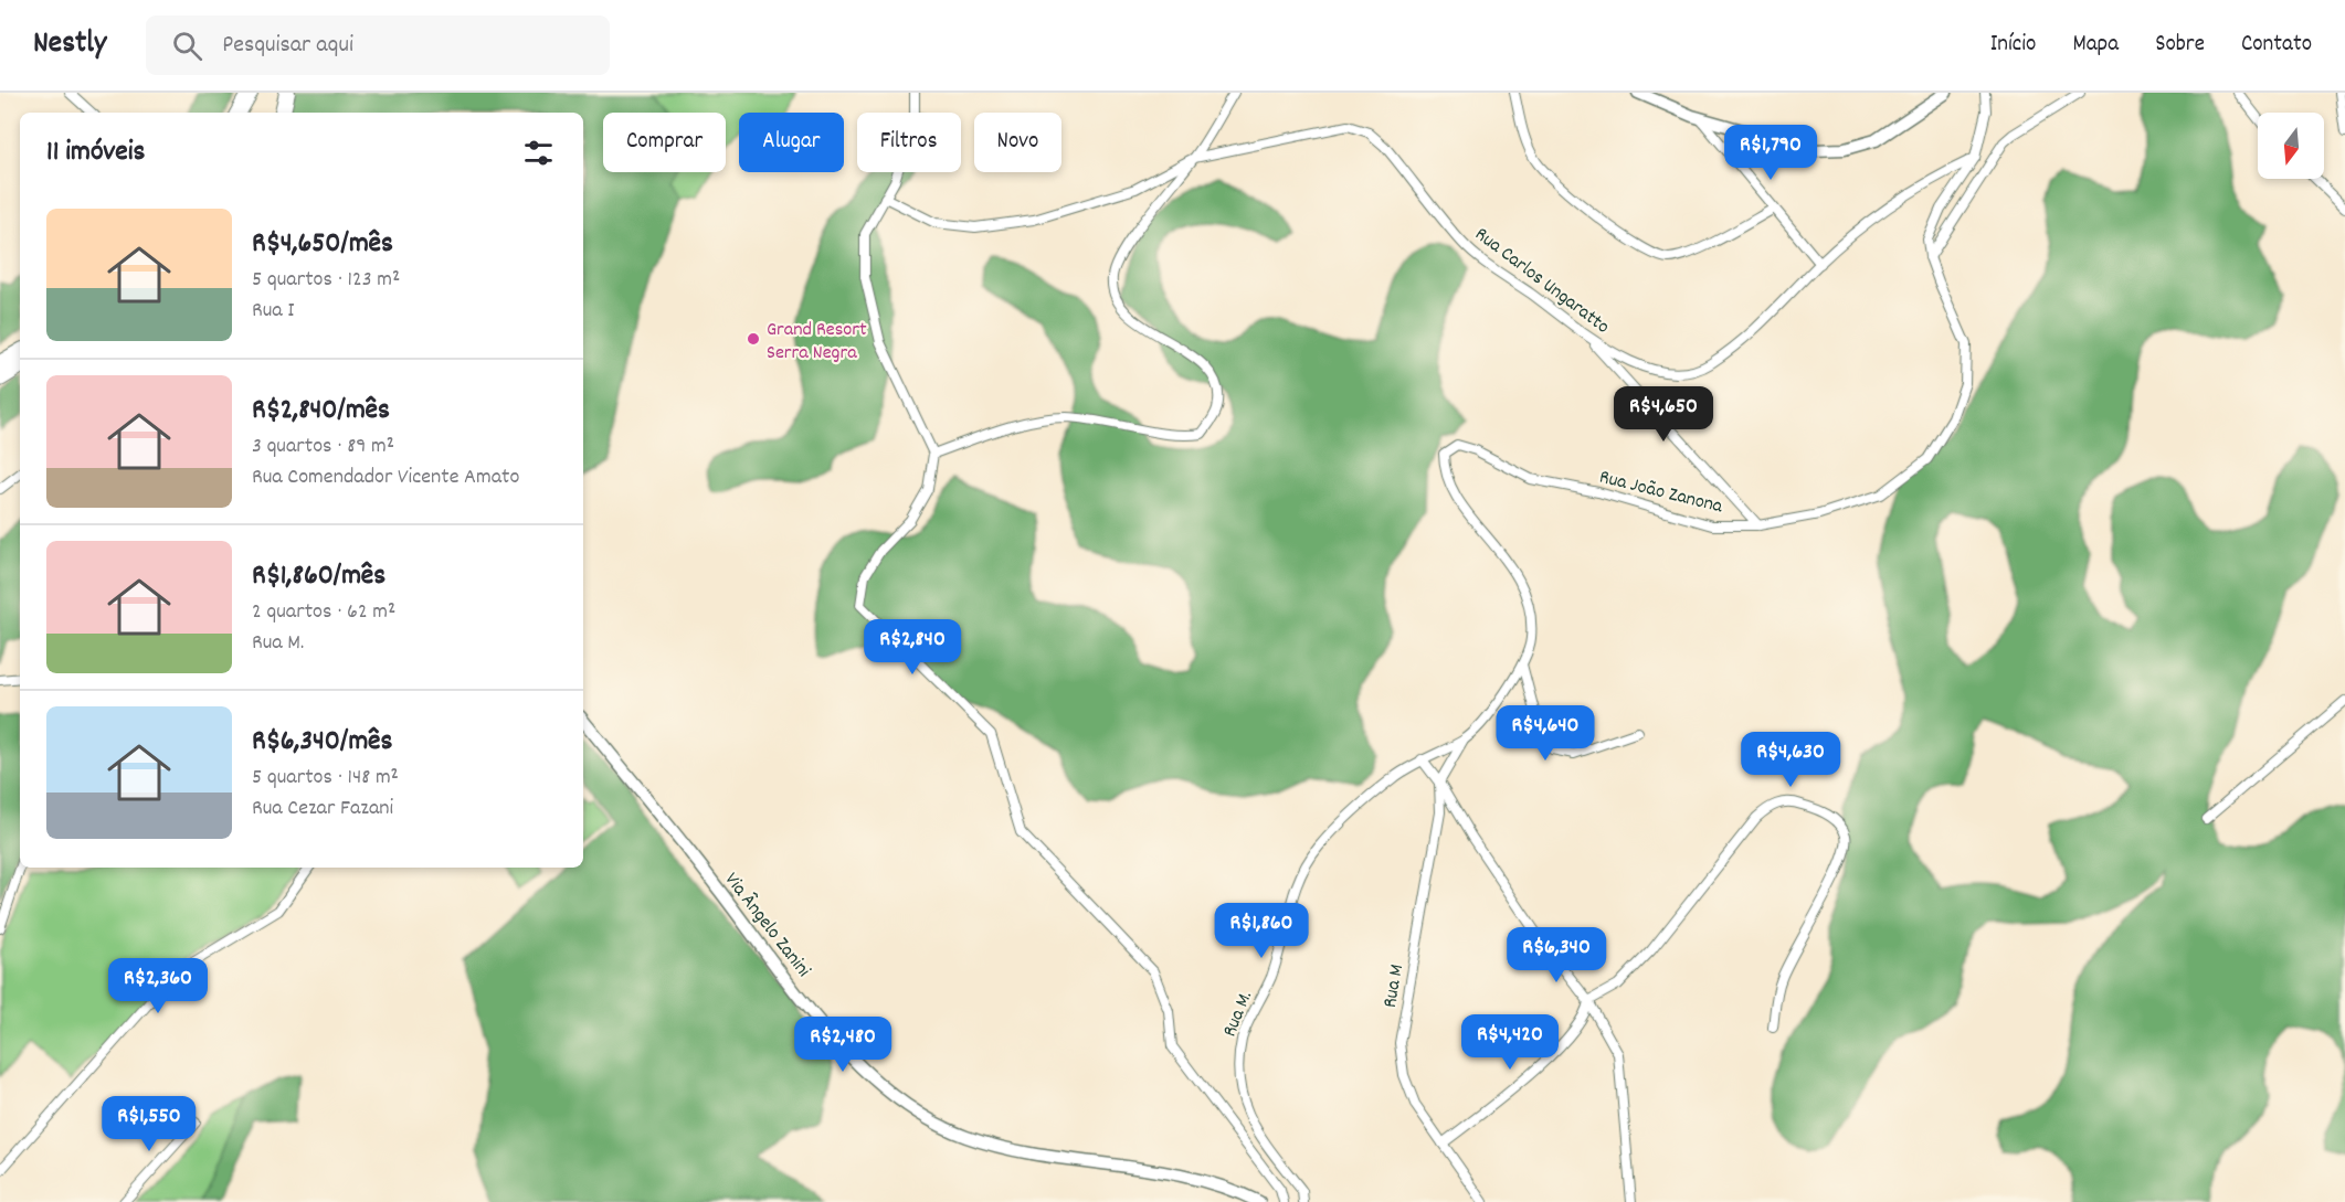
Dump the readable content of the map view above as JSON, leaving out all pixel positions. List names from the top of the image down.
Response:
{
  "streets": {
    "street": [
      "Rua Carlos Ungaratto",
      "Rua João Zanona",
      "Via Ângelo Zanini",
      "Rua M",
      "Rua M."
    ]
  },
  "crossings": [
    ["Rua Carlos Ungaratto", "Rua João Zanona"],
    ["Rua João Zanona", "Rua M."]
  ],
  "places": ["Grand Resort Serra Negra"],
  "north": "bottom",
  "page": {
    "header": "Nestly",
    "search": "Pesquisar aqui",
    "nav": [
      "Início",
      "Mapa",
      "Sobre",
      "Contato"
    ],
    "chip": [
      "Comprar",
      "Alugar",
      "Filtros",
      "Novo"
    ],
    "heading": "11 imóveis",
    "price": [
      "R$1,790",
      "R$4,650",
      "R$2,840",
      "R$4,640",
      "R$4,630",
      "R$1,860",
      "R$6,340",
      "R$2,360",
      "R$4,420",
      "R$2,480",
      "R$1,550"
    ],
    "list": [
      {
        "name": "R$4,650/mês",
        "note": "5 quartos · 123 m² · Rua I"
      },
      {
        "name": "R$2,840/mês",
        "note": "3 quartos · 89 m² · Rua Comendador Vicente Amato"
      },
      {
        "name": "R$1,860/mês",
        "note": "2 quartos · 62 m² · Rua M."
      },
      {
        "name": "R$6,340/mês",
        "note": "5 quartos · 148 m² · Rua Cezar Fazani"
      }
    ]
  }
}
